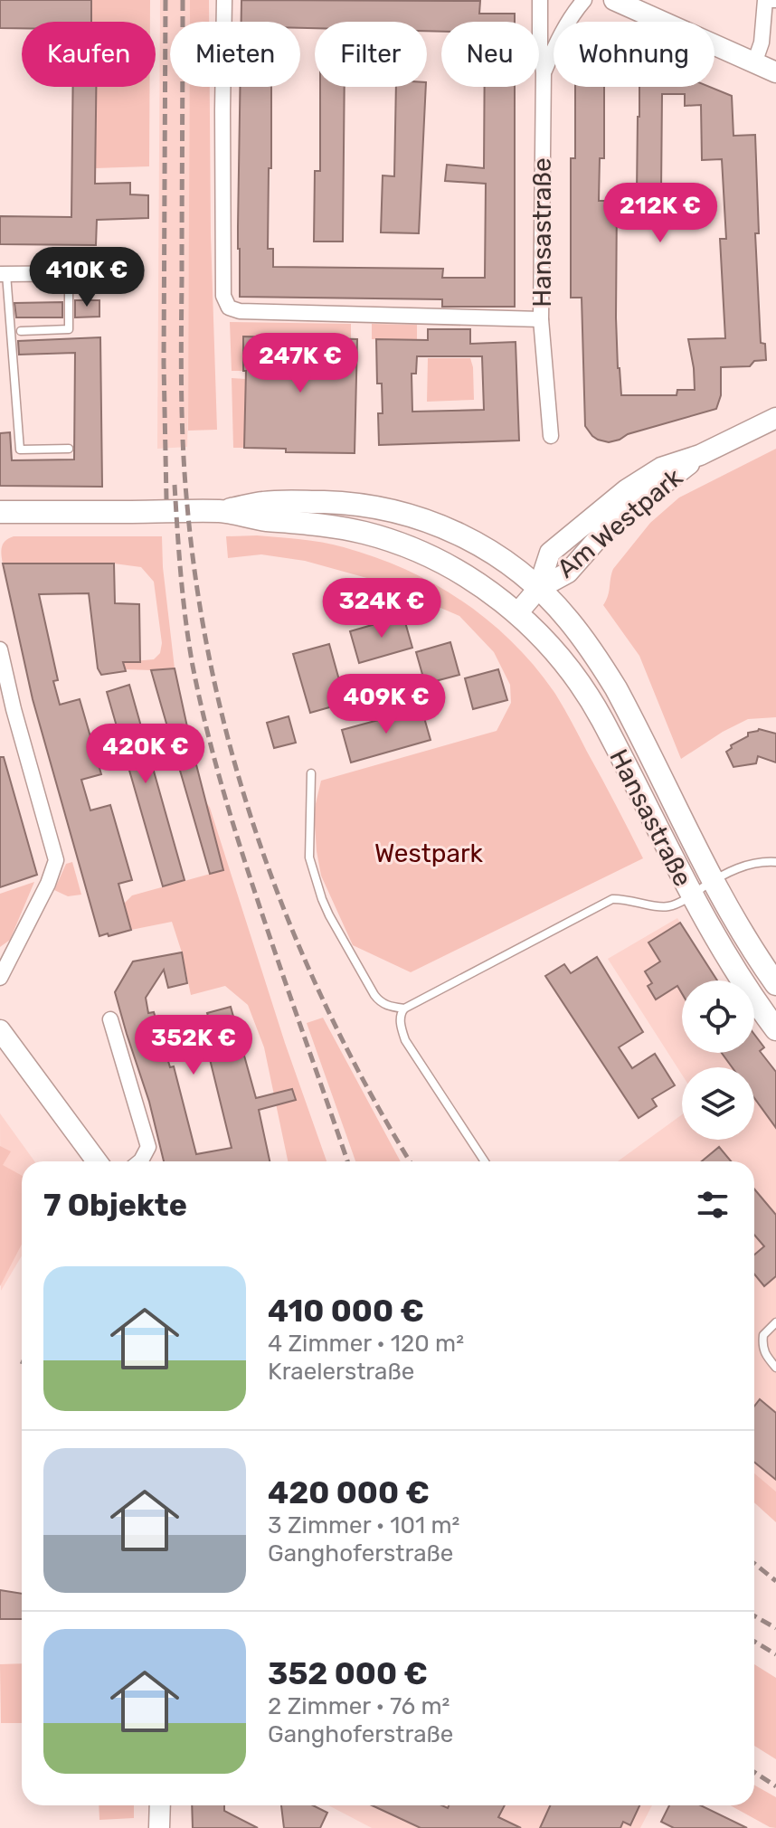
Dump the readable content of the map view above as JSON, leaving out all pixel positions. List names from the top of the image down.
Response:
{
  "streets": {
    "main road": ["Hansastraße"],
    "street": ["Am Westpark"]
  },
  "crossings": [
    ["Hansastraße", "Am Westpark"]
  ],
  "parks": ["Westpark"],
  "page": {
    "chip": [
      "Kaufen",
      "Mieten",
      "Filter",
      "Neu",
      "Wohnung"
    ],
    "price": [
      "212K €",
      "410K €",
      "247K €",
      "324K €",
      "409K €",
      "420K €",
      "352K €"
    ],
    "heading": "7 Objekte",
    "list": [
      {
        "name": "410 000 €",
        "note": "4 Zimmer · 120 m² · Kraelerstraße"
      },
      {
        "name": "420 000 €",
        "note": "3 Zimmer · 101 m² · Ganghoferstraße"
      },
      {
        "name": "352 000 €",
        "note": "2 Zimmer · 76 m² · Ganghoferstraße"
      }
    ]
  }
}
